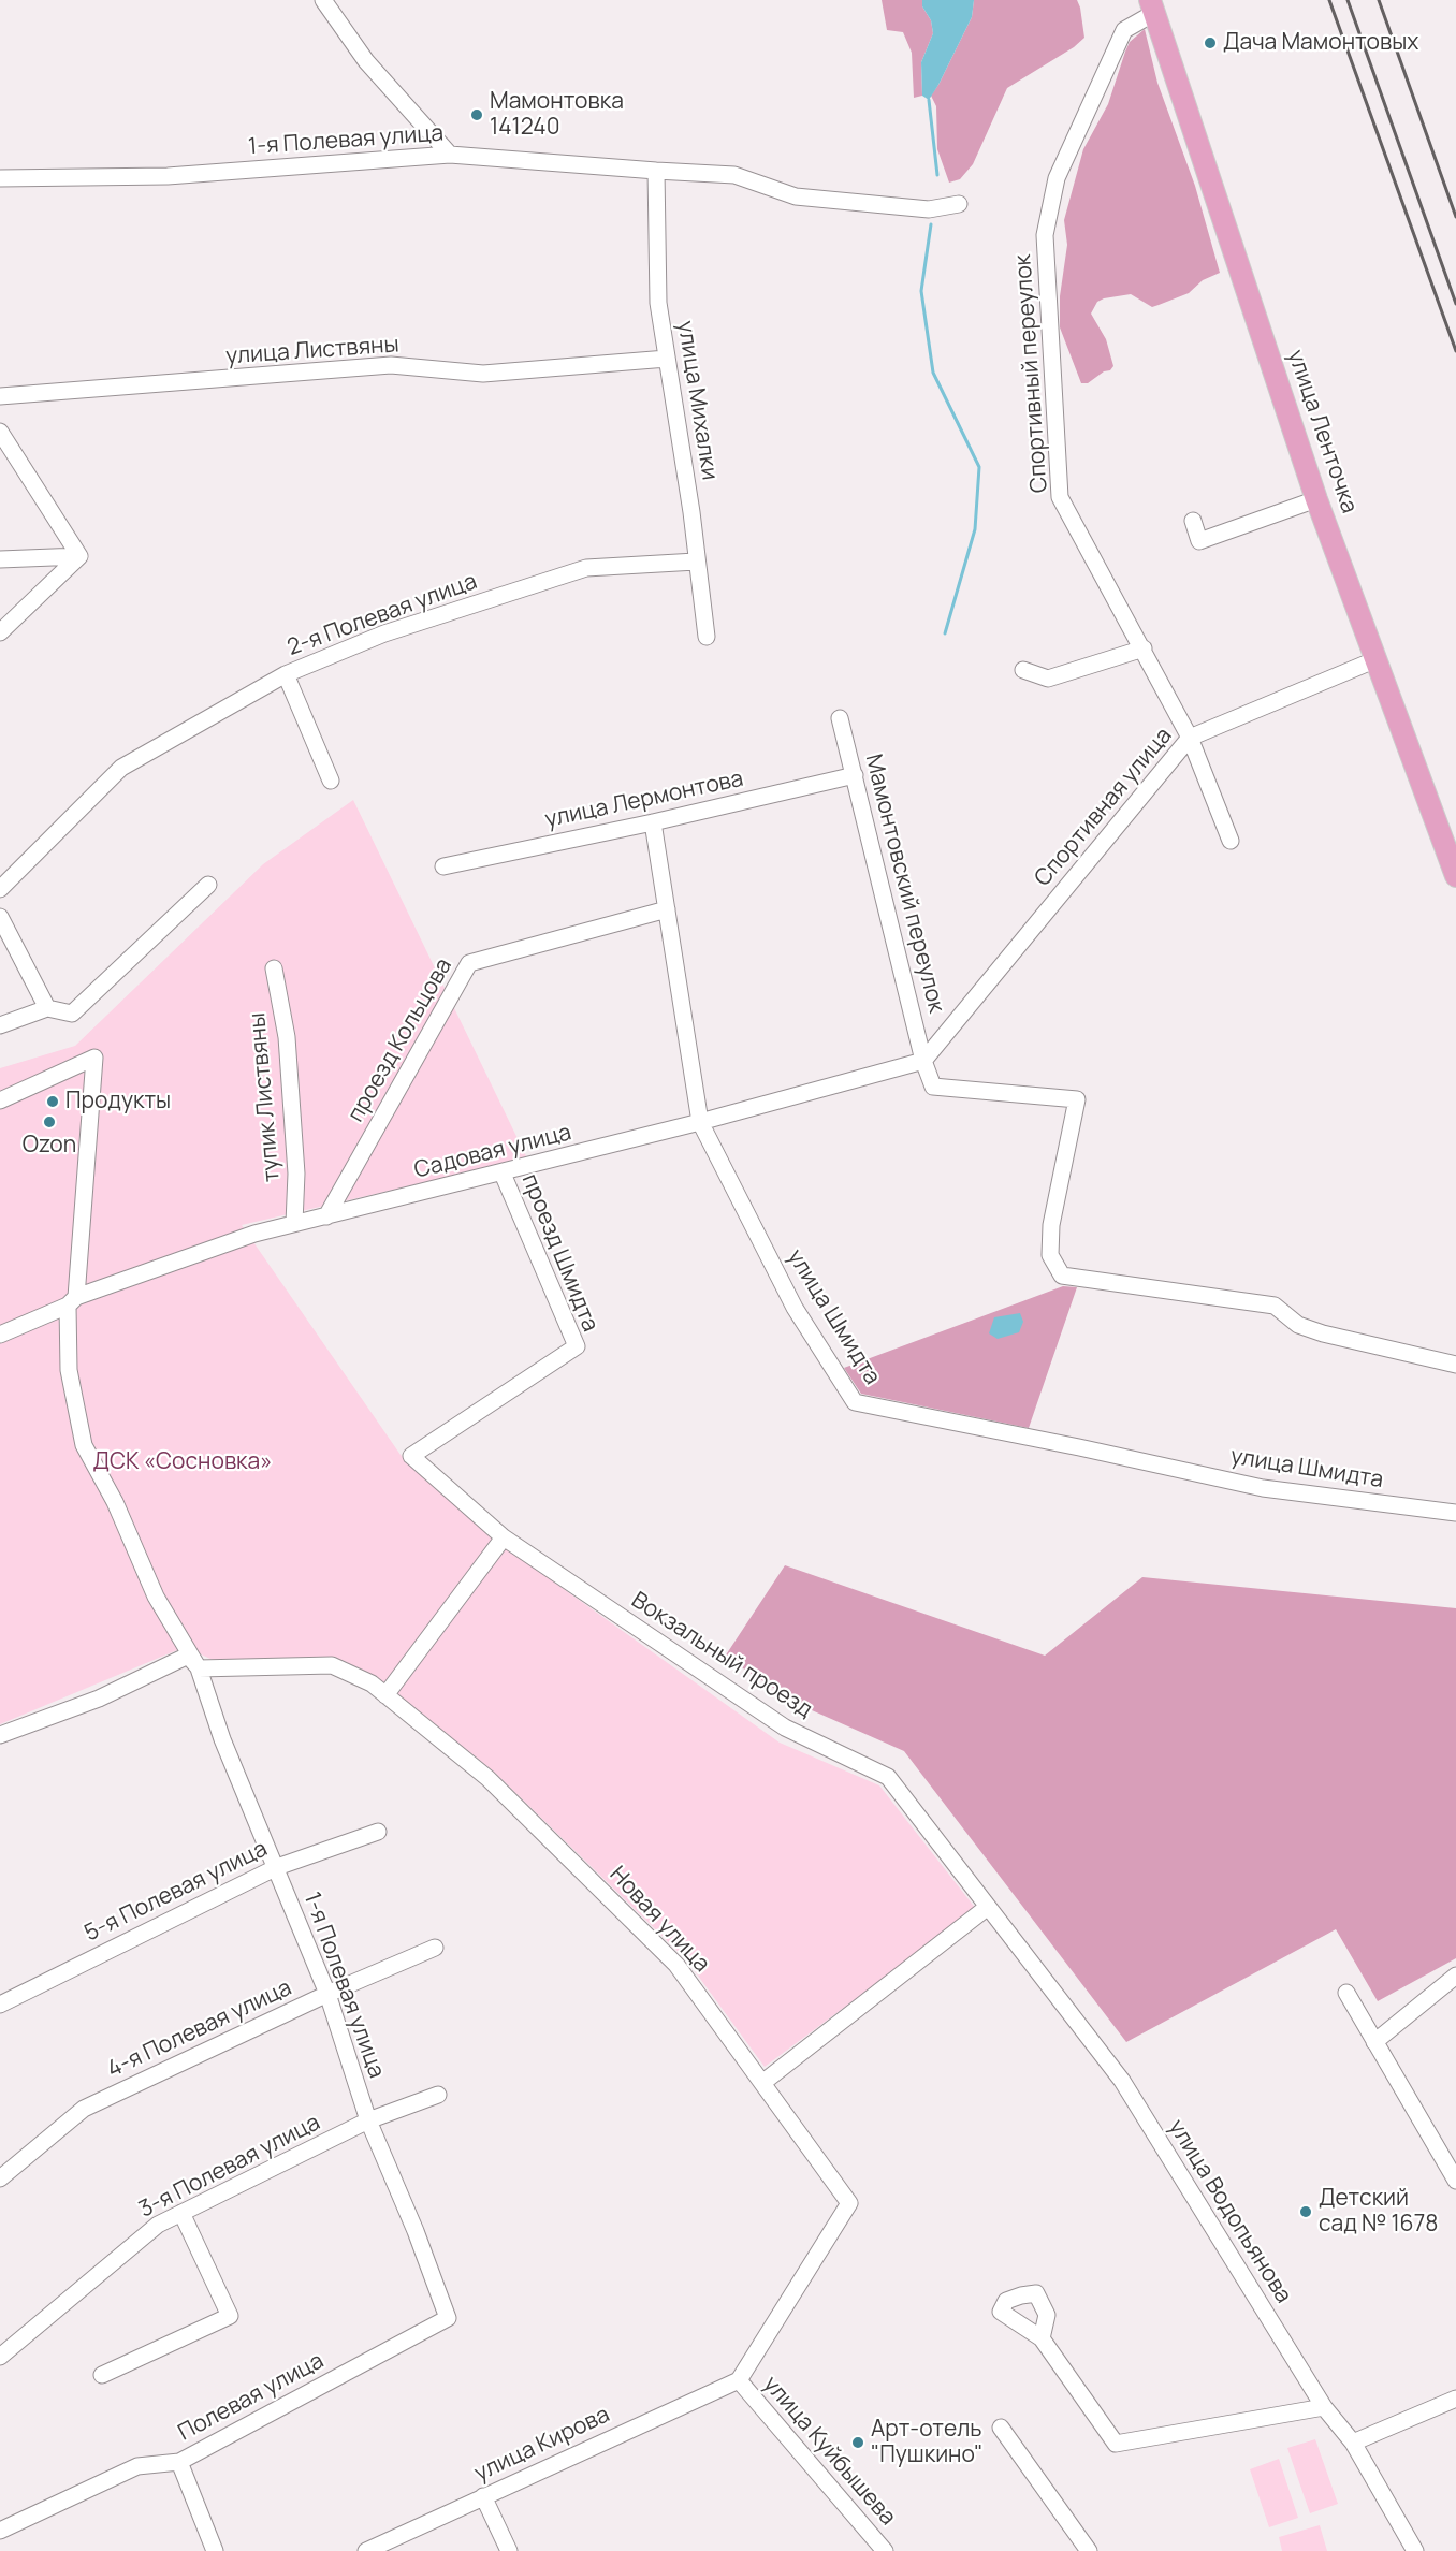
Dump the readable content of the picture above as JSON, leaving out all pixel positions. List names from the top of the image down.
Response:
{
  "streets": {
    "main road": ["улица Ленточка"],
    "street": [
      "1-я Полевая улица",
      "улица Листвяны",
      "Спортивный переулок",
      "улица Михалки",
      "2-я Полевая улица",
      "улица Лермонтова",
      "Спортивная улица",
      "Мамонтовский переулок",
      "проезд Кольцова",
      "тупик Листвяны",
      "Садовая улица",
      "проезд Шмидта",
      "улица Шмидта",
      "Вокзальный проезд",
      "5-я Полевая улица",
      "Новая улица",
      "4-я Полевая улица",
      "3-я Полевая улица",
      "улица Водопьянова",
      "Полевая улица",
      "улица Кирова",
      "улица Куйбышева"
    ]
  },
  "crossings": [
    ["1-я Полевая улица", "улица Михалки"],
    ["1-я Полевая улица", "Садовая улица"],
    ["1-я Полевая улица", "5-я Полевая улица"],
    ["1-я Полевая улица", "Новая улица"],
    ["1-я Полевая улица", "4-я Полевая улица"],
    ["1-я Полевая улица", "3-я Полевая улица"],
    ["1-я Полевая улица", "Полевая улица"],
    ["улица Листвяны", "улица Михалки"],
    ["Спортивный переулок", "улица Ленточка"],
    ["Спортивный переулок", "Спортивная улица"],
    ["улица Михалки", "2-я Полевая улица"],
    ["улица Ленточка", "Спортивная улица"],
    ["улица Лермонтова", "Мамонтовский переулок"],
    ["улица Лермонтова", "улица Шмидта"],
    ["Спортивная улица", "Мамонтовский переулок"],
    ["Спортивная улица", "Садовая улица"],
    ["Мамонтовский переулок", "Садовая улица"],
    ["проезд Кольцова", "Садовая улица"],
    ["проезд Кольцова", "улица Шмидта"],
    ["тупик Листвяны", "Садовая улица"],
    ["Садовая улица", "проезд Шмидта"],
    ["Садовая улица", "улица Шмидта"],
    ["проезд Шмидта", "Вокзальный проезд"],
    ["Вокзальный проезд", "улица Водопьянова"],
    ["Новая улица", "улица Кирова"],
    ["Новая улица", "улица Куйбышева"],
    ["улица Кирова", "улица Куйбышева"]
  ],
  "parks": ["ДСК «Сосновка»"],
  "places": [
    "Дача Мамонтовых",
    "Мамонтовка 141240",
    "Продукты",
    "Ozon",
    "Детский сад № 1678",
    "Арт-отель \"Пушкино\""
  ]
}
